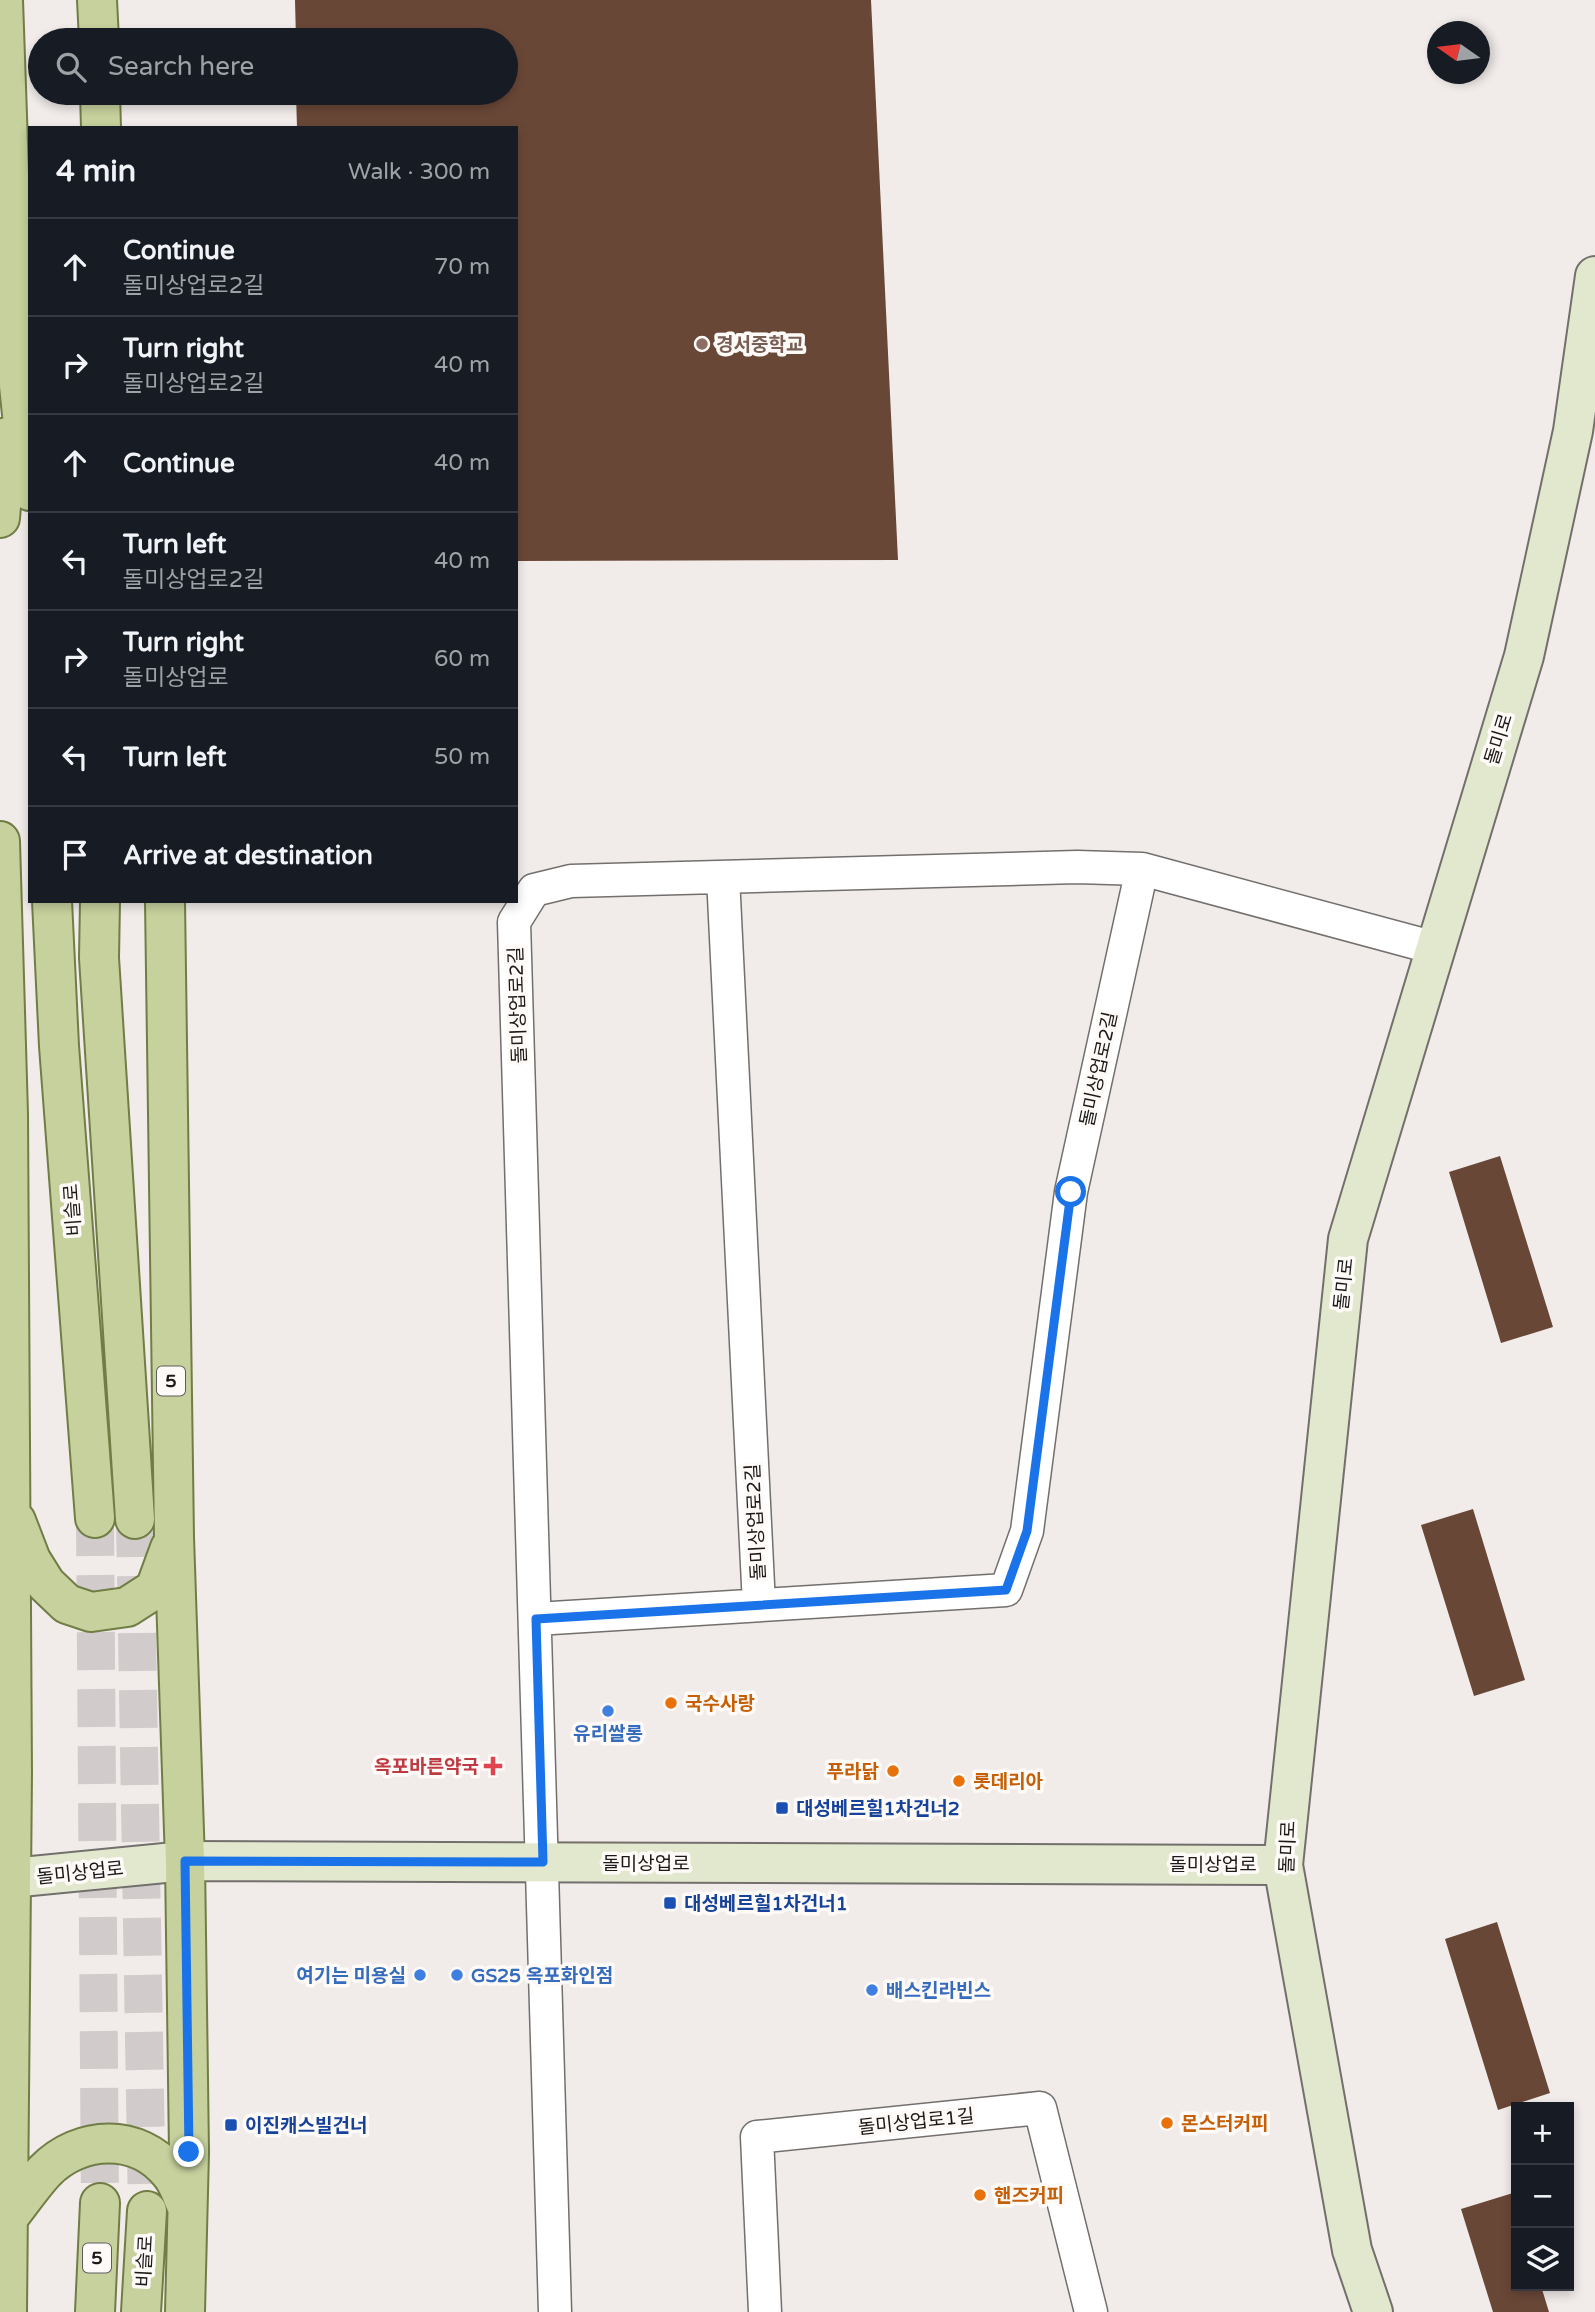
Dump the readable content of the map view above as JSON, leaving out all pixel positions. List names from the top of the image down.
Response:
{
  "streets": {
    "main road": [
      "돌미로",
      "비슬로",
      "5",
      "돌미상업로"
    ],
    "street": ["돌미상업로2길", "돌미상업로1길"]
  },
  "crossings": [
    ["돌미로", "돌미상업로2길"],
    ["돌미로", "돌미상업로"],
    ["돌미상업로2길", "돌미상업로"],
    ["5", "돌미상업로"]
  ],
  "places": {
    "other": [
      "경서중학교",
      "국수사랑",
      "유리쌀롱",
      "푸라닭",
      "롯데리아",
      "여기는 미용실",
      "GS25 옥포화인점",
      "배스킨라빈스",
      "몬스터커피",
      "핸즈커피"
    ],
    "health": ["옥포바른약국"],
    "transit": ["대성베르힐1차건너2", "대성베르힐1차건너1", "이진캐스빌건너"]
  },
  "north": "left",
  "page": {
    "search": "Search here",
    "heading": ["4 min", "Walk · 300 m"],
    "list": [
      ["Continue", "돌미상업로2길", "70 m"],
      ["Turn right", "돌미상업로2길", "40 m"],
      ["Continue", "40 m"],
      ["Turn left", "돌미상업로2길", "40 m"],
      ["Turn right", "돌미상업로", "60 m"],
      ["Turn left", "50 m"],
      "Arrive at destination"
    ],
    "map_buttons": ["+", "−"]
  }
}
